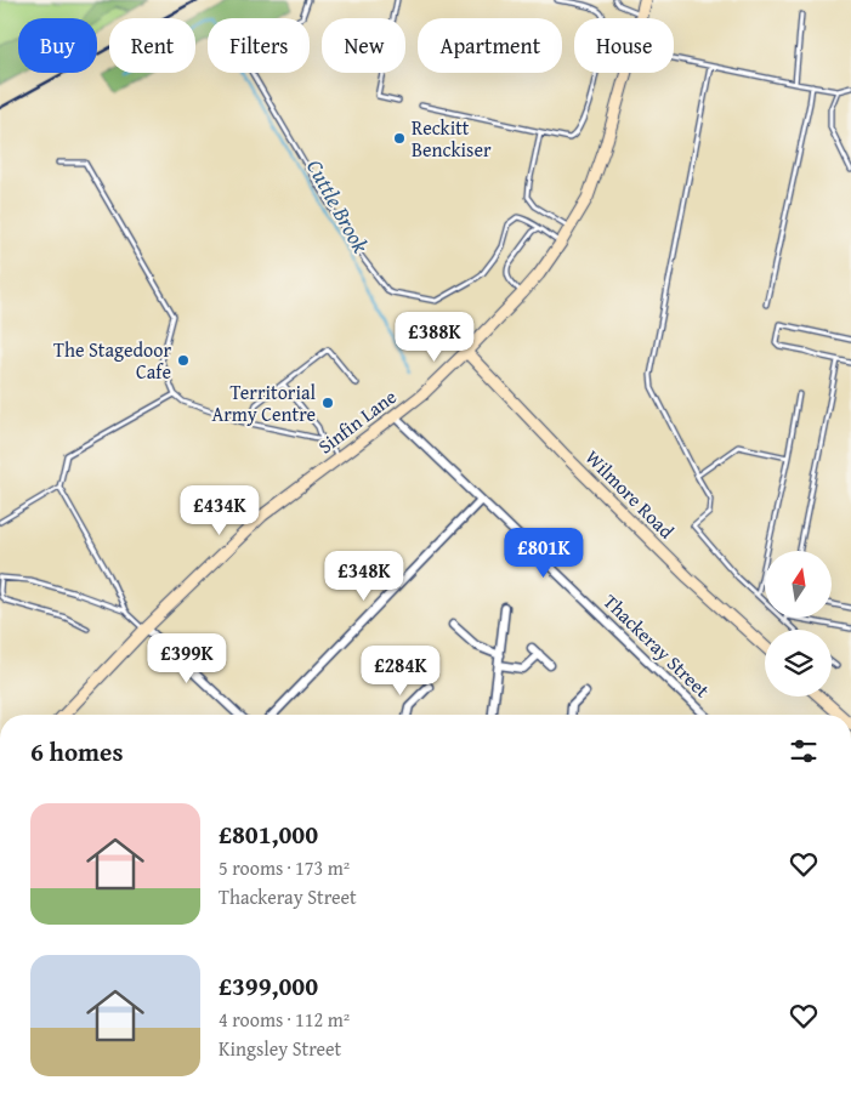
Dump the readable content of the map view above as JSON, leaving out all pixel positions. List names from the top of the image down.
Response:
{
  "streets": {
    "street": ["Sinfin Lane", "Wilmore Road", "Thackeray Street"]
  },
  "crossings": [
    ["Sinfin Lane", "Wilmore Road"],
    ["Sinfin Lane", "Thackeray Street"]
  ],
  "water": ["Cuttle Brook"],
  "places": ["Reckitt Benckiser", "The Stagedoor Cafe", "Territorial Army Centre"],
  "north": "top",
  "page": {
    "chip": [
      "Buy",
      "Rent",
      "Filters",
      "New",
      "Apartment",
      "House"
    ],
    "price": [
      "£388K",
      "£434K",
      "£801K",
      "£348K",
      "£399K",
      "£284K"
    ],
    "heading": "6 homes",
    "list": [
      {
        "name": "£801,000",
        "note": "5 rooms · 173 m² · Thackeray Street"
      },
      {
        "name": "£399,000",
        "note": "4 rooms · 112 m² · Kingsley Street"
      }
    ]
  }
}
